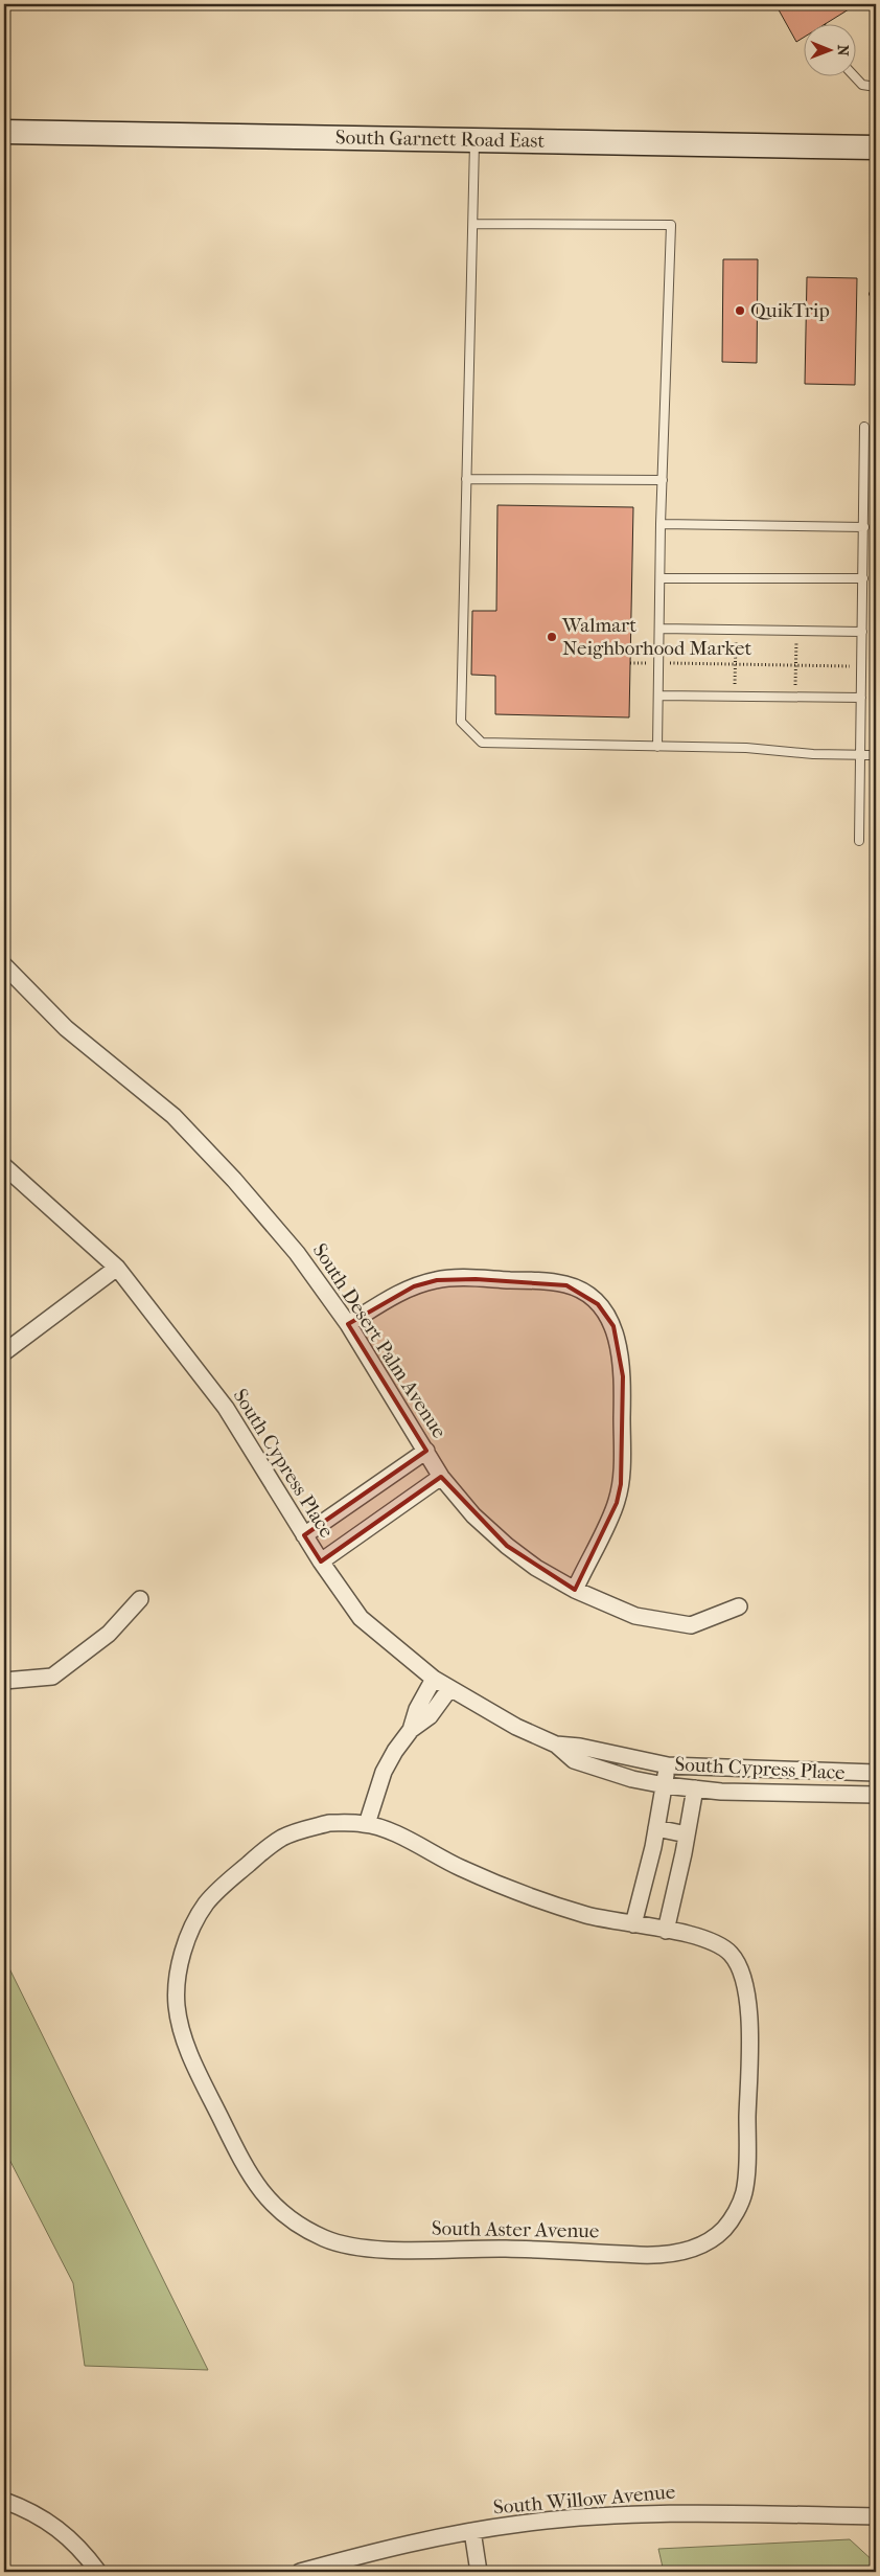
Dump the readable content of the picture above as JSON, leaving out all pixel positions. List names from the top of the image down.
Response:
{
  "streets": {
    "main road": ["South Garnett Road East"],
    "street": [
      "South Desert Palm Avenue",
      "South Cypress Place",
      "South Aster Avenue",
      "South Willow Avenue"
    ]
  },
  "places": ["QuikTrip", "Walmart Neighborhood Market"],
  "north": "right"
}
